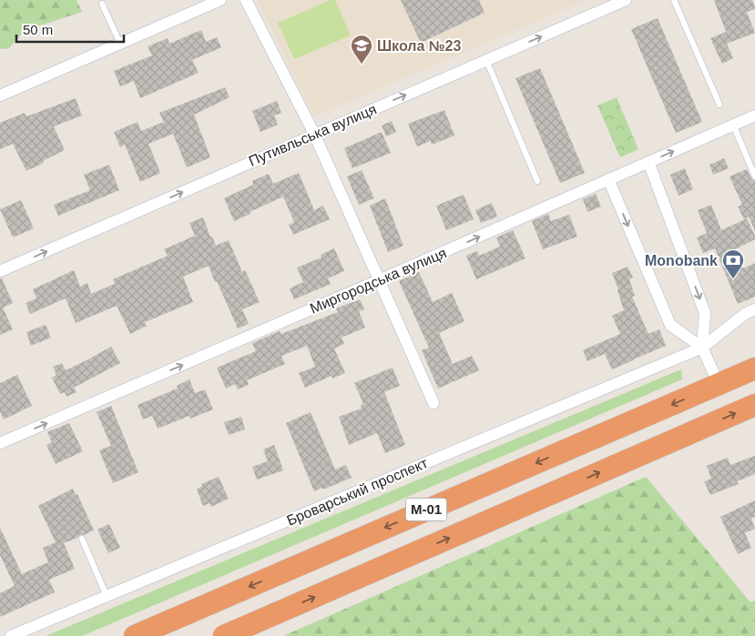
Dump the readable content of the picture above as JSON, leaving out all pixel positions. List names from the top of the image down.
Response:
{
  "streets": {
    "highway": ["М-01"],
    "street": ["Путивльська вулиця", "Миргородська вулиця", "Броварський проспект"]
  },
  "one_way": ["Путивльська вулиця", "Миргородська вулиця"],
  "places": {
    "school or university": ["Школа №23"],
    "bank": ["Monobank"]
  },
  "scale_bar": "50 m"
}
